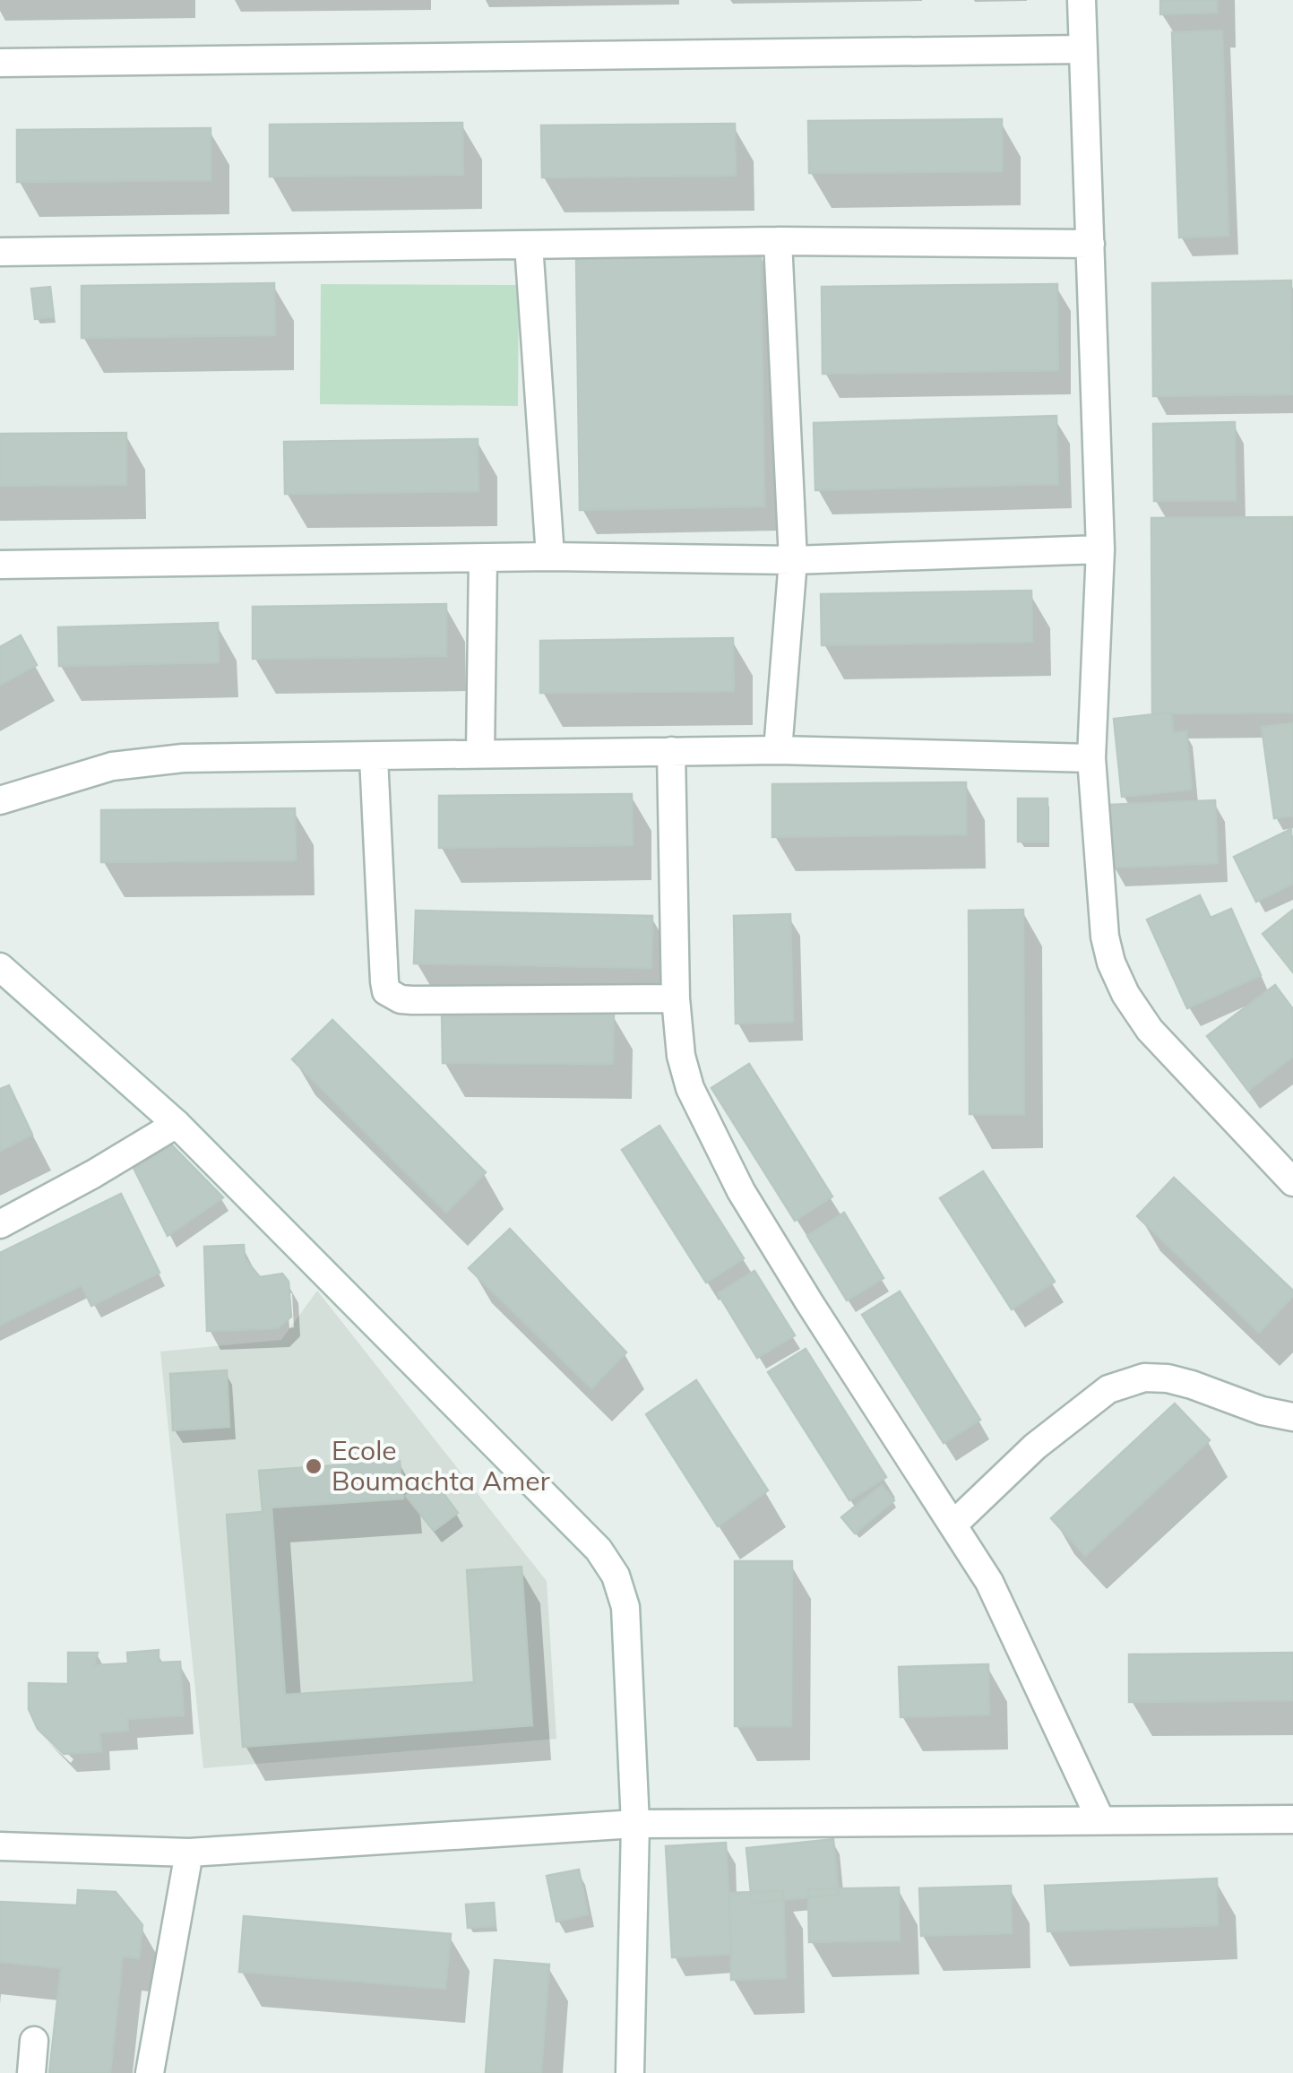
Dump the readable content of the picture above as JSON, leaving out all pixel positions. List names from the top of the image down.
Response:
{
  "places": ["Ecole Boumachta Amer"]
}
